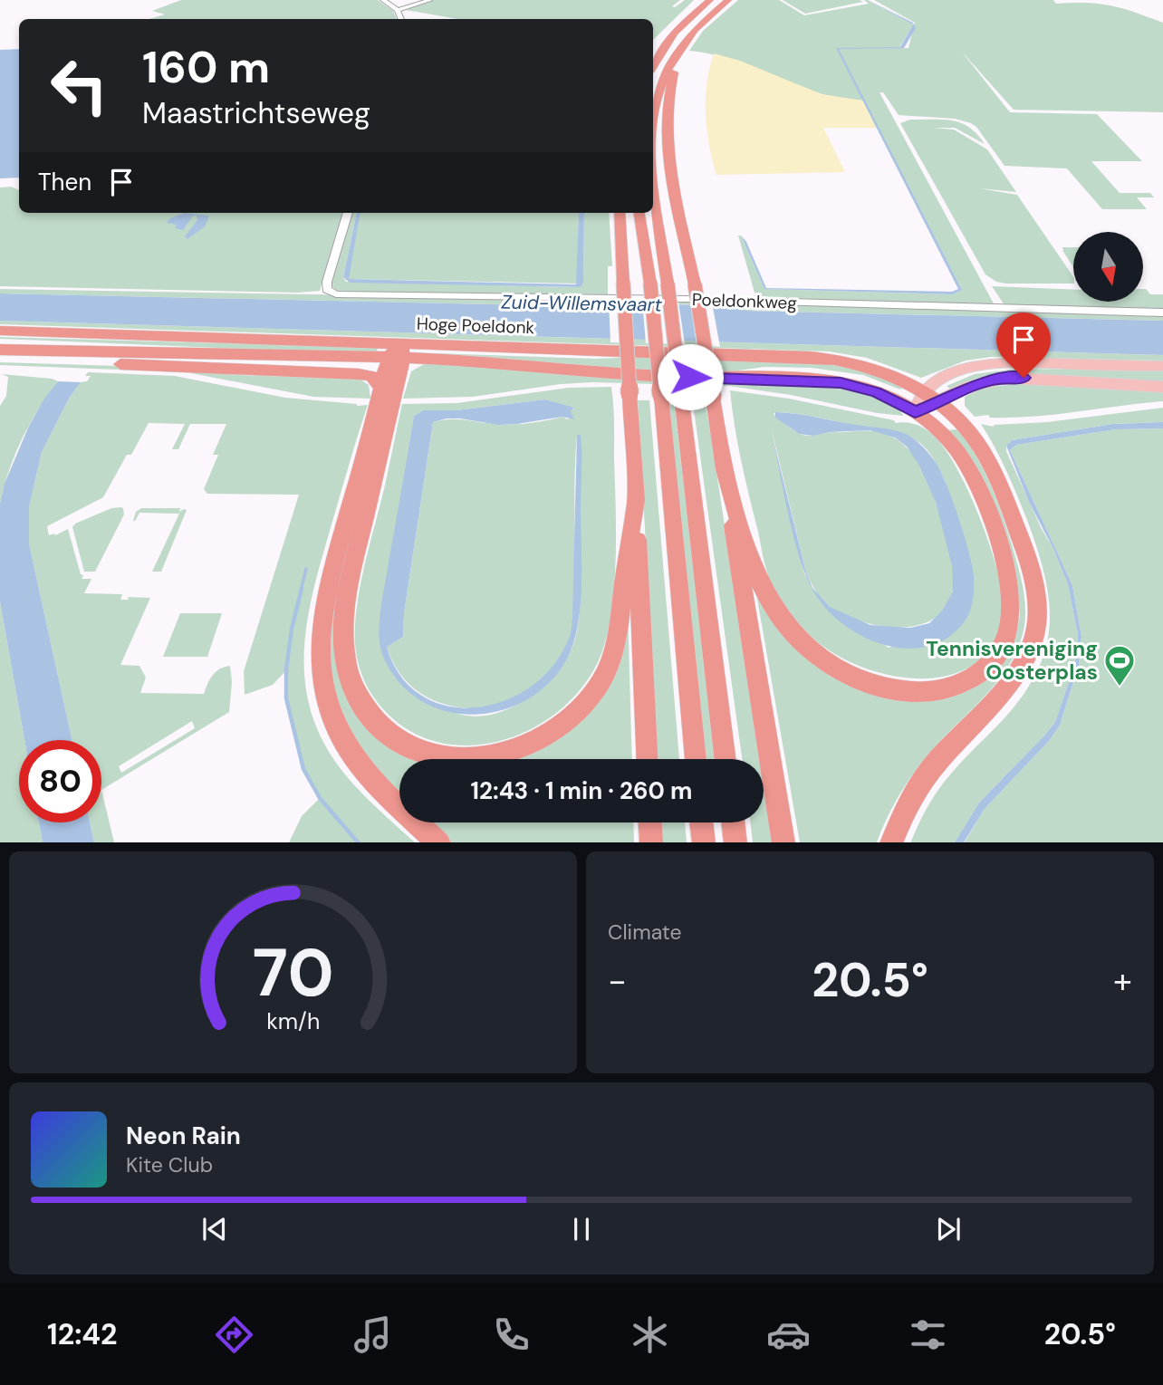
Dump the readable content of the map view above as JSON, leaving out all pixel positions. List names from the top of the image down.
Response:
{
  "streets": {
    "highway": ["Hoge Poeldonk"],
    "street": ["Poeldonkweg"]
  },
  "water": ["Zuid-Willemsvaart"],
  "places": {
    "sports": ["Tennisvereniging Oosterplas"]
  },
  "north": "bottom",
  "page": {
    "turn": ["160 m", "Maastrichtseweg"],
    "then": "Then",
    "limit": "80",
    "trip": "12:43 · 1 min · 260 m",
    "tile": "Climate",
    "heat": ["−", "20.5°", "+"],
    "song": ["Neon Rain", "Kite Club"],
    "tabs": ["12:42", "20.5°"],
    "gauge": ["70", "km/h"]
  }
}
